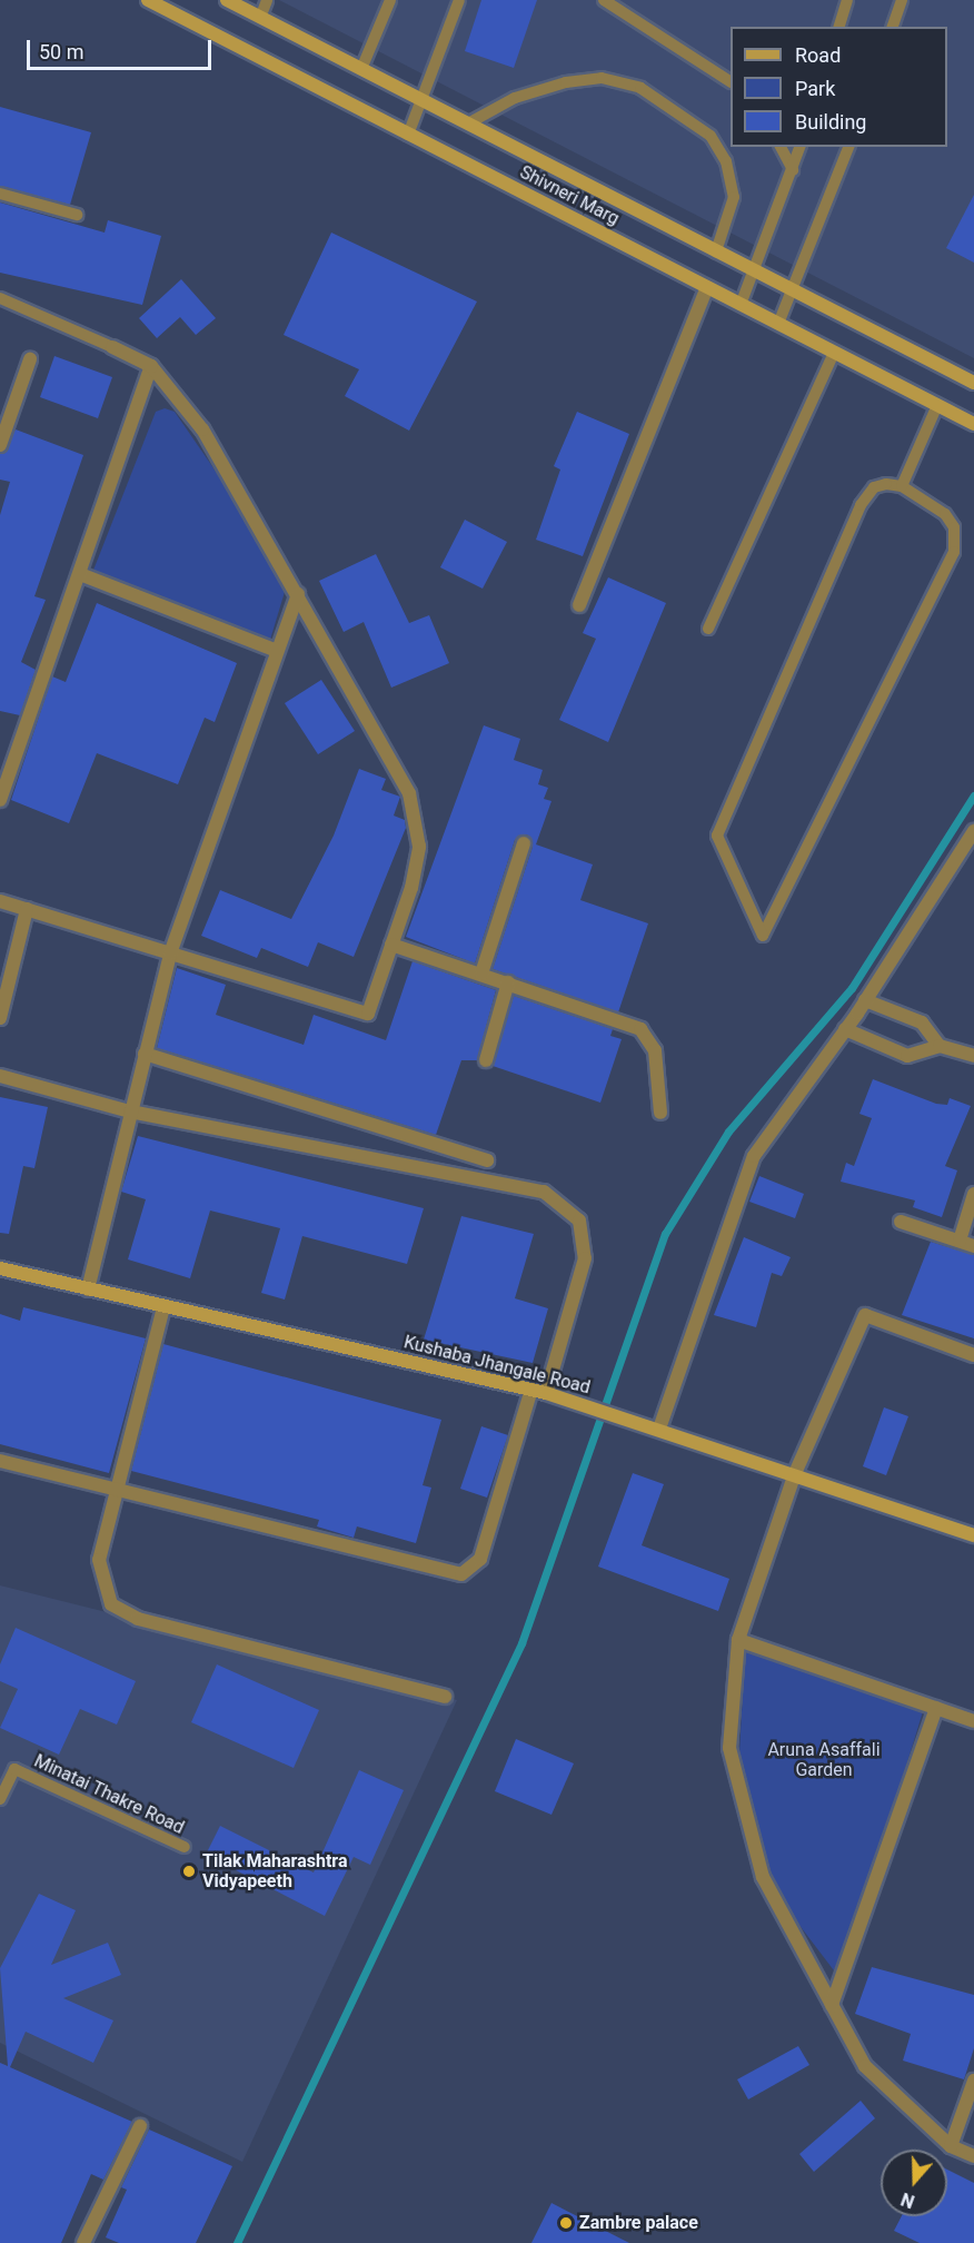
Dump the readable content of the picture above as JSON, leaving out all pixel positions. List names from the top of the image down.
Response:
{
  "streets": {
    "main road": ["Shivneri Marg", "Kushaba Jhangale Road"],
    "lane": ["Minatai Thakre Road"]
  },
  "parks": ["Aruna Asaffali Garden"],
  "places": ["Tilak Maharashtra Vidyapeeth", "Zambre palace"],
  "legend": ["Road", "Park", "Building"],
  "scale_bar": "50 m",
  "north": "bottom"
}
